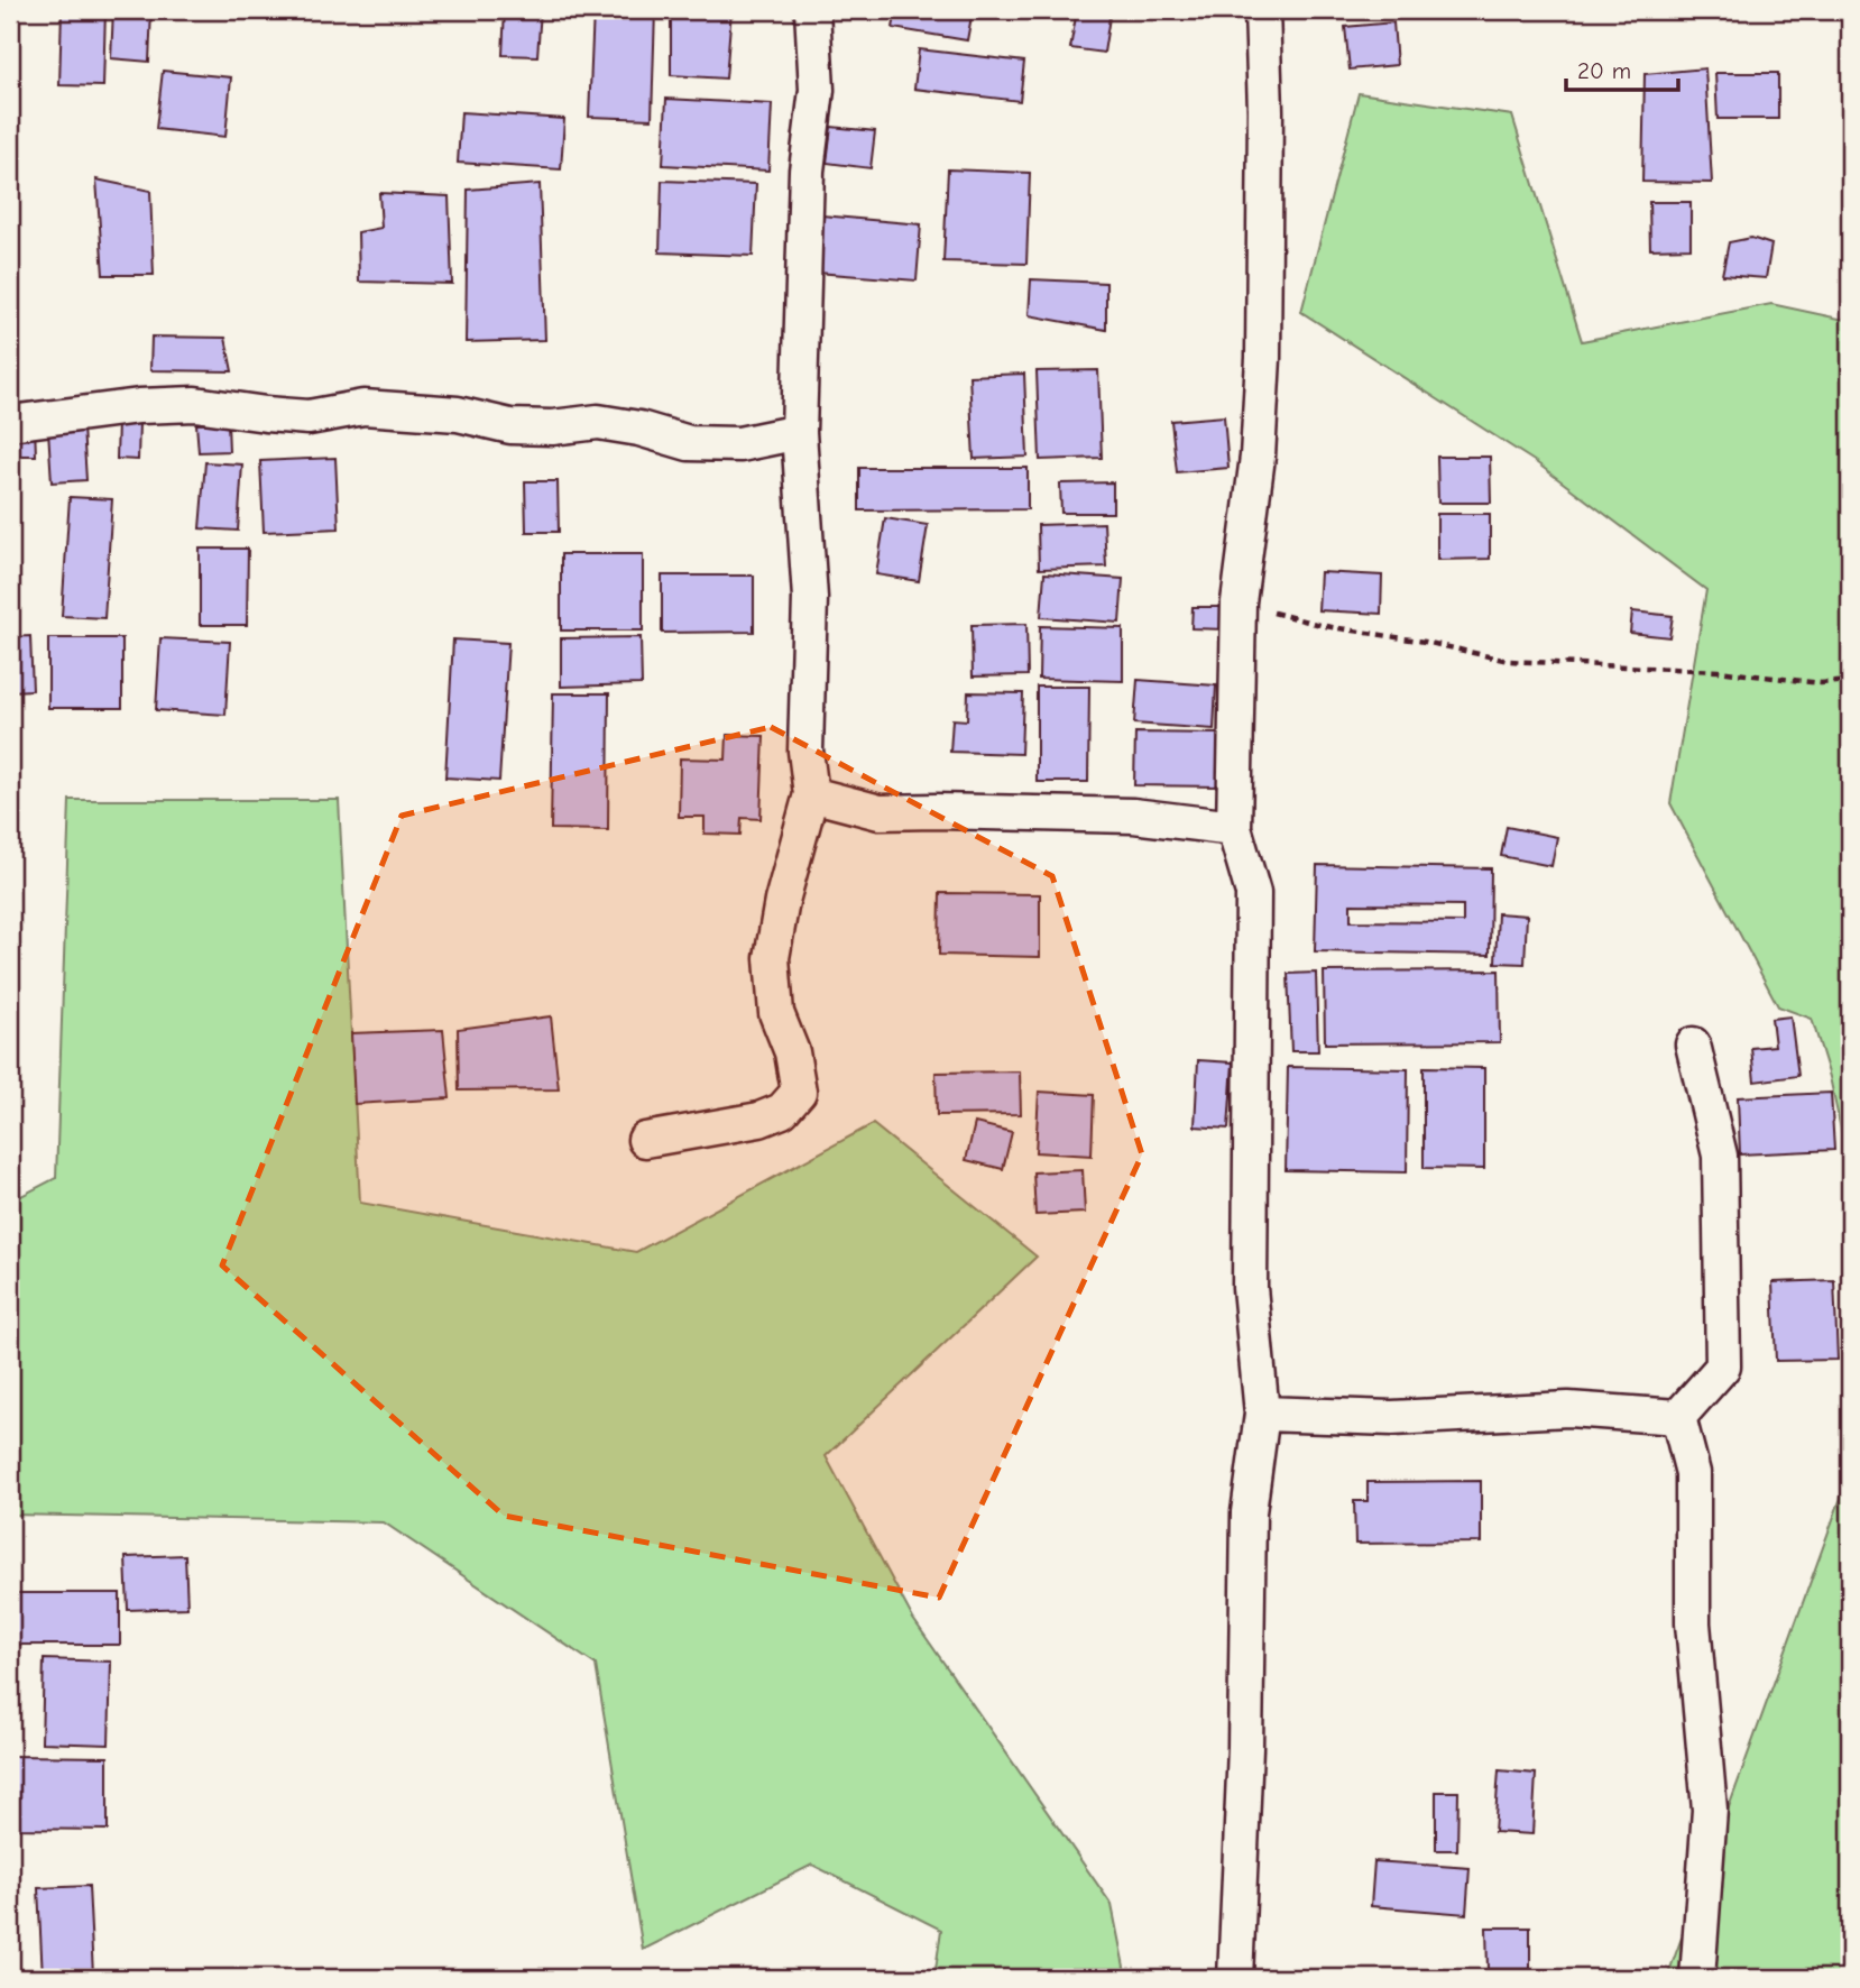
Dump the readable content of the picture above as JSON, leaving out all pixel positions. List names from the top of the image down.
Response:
{
  "scale_bar": "20 m"
}
